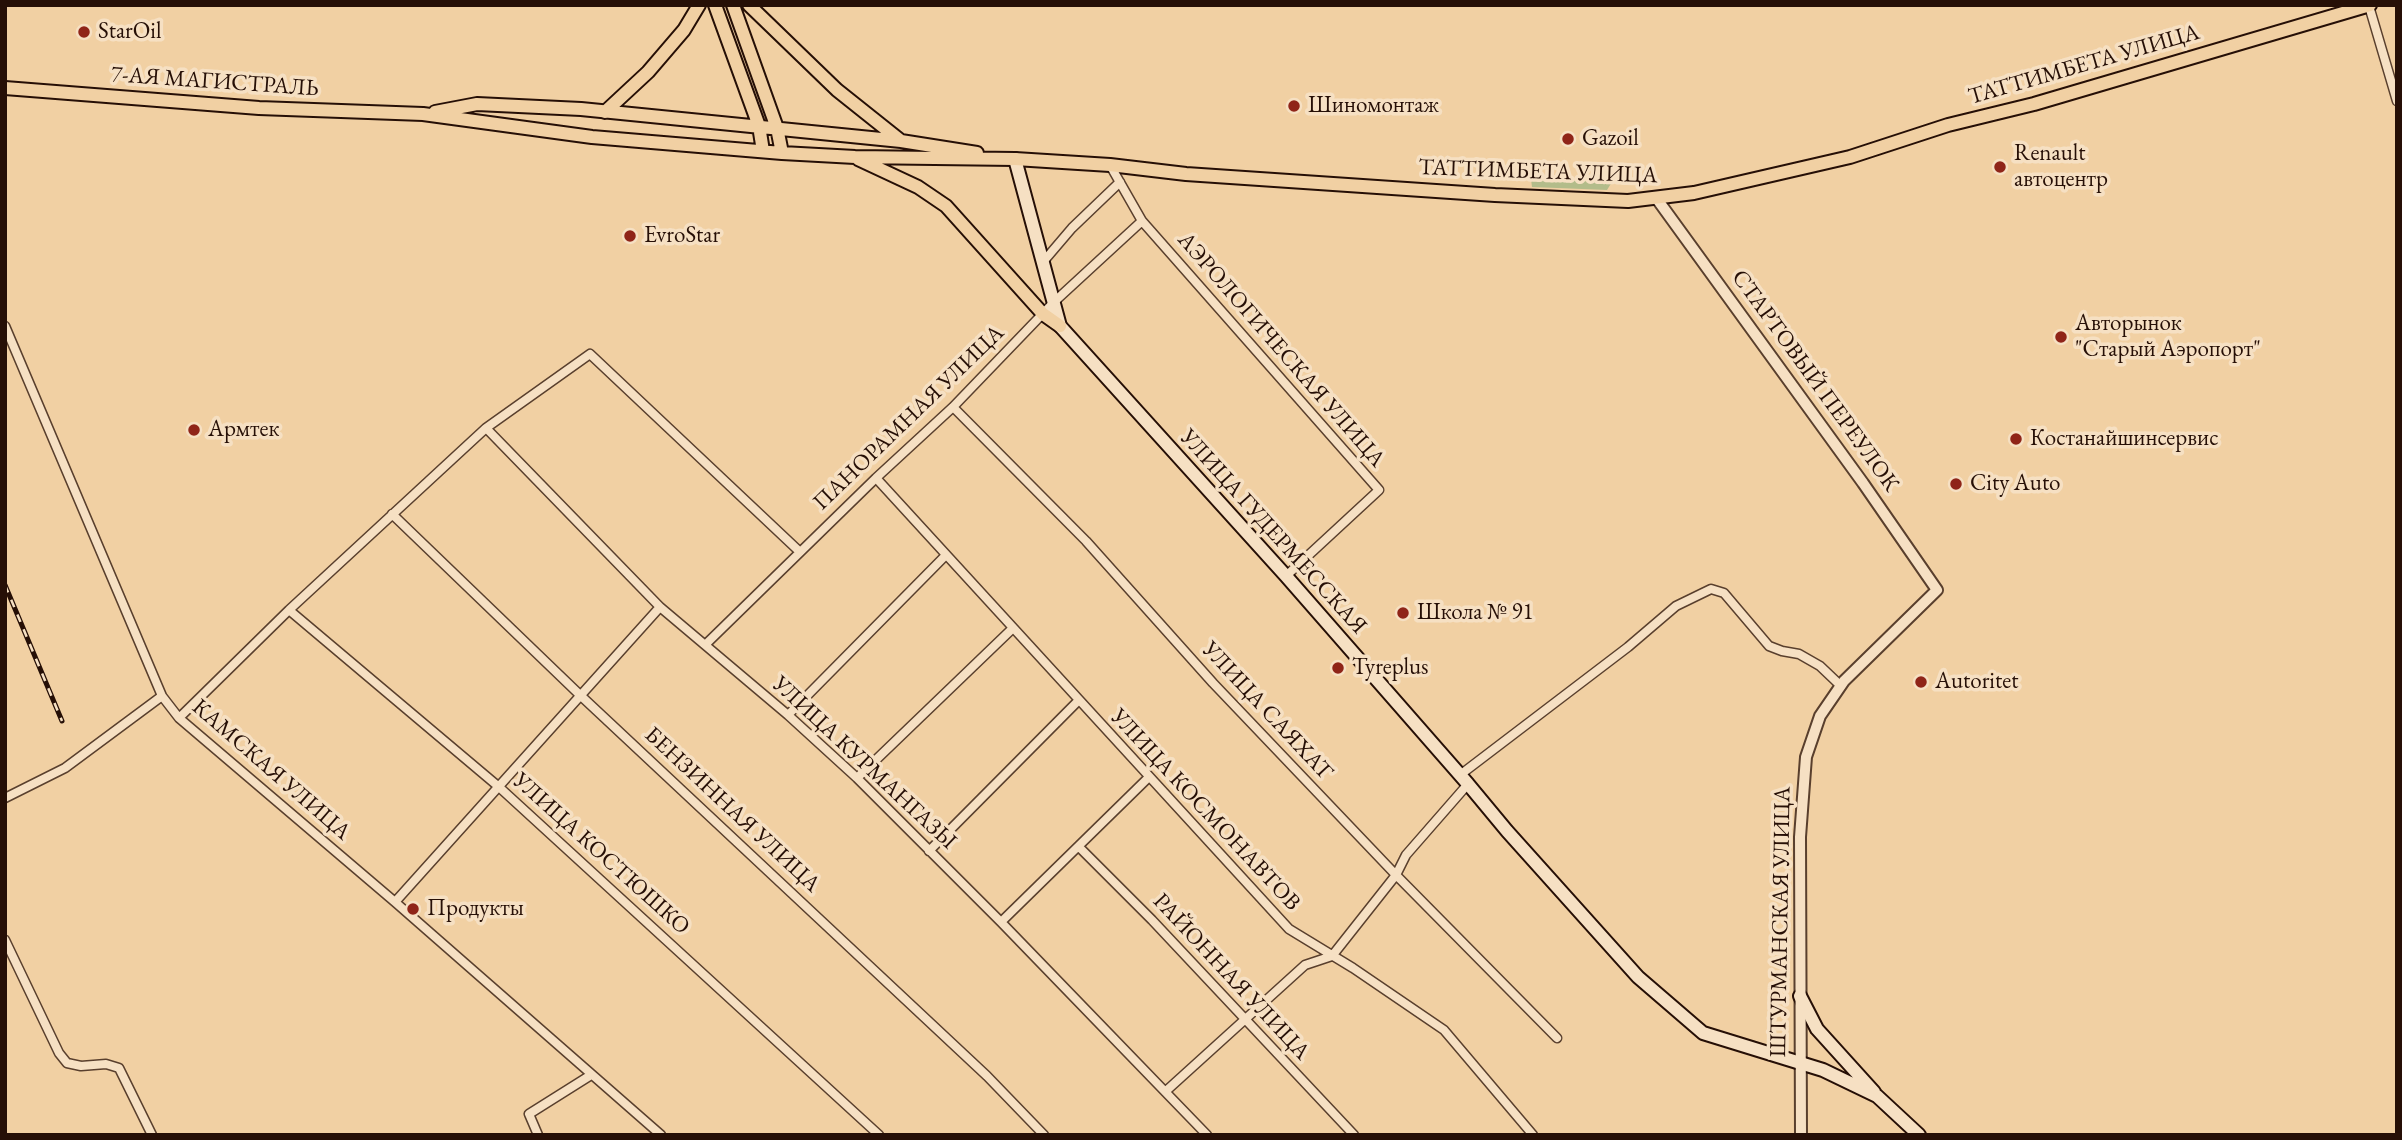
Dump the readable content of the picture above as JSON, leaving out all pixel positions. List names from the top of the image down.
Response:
{
  "streets": {
    "main road": ["ТАТТИМБЕТА УЛИЦА", "7-АЯ МАГИСТРАЛЬ", "УЛИЦА ГУДЕРМЕССКАЯ"],
    "street": [
      "АЭРОЛОГИЧЕСКАЯ УЛИЦА",
      "СТАРТОВЫЙ ПЕРЕУЛОК",
      "ПАНОРАМНАЯ УЛИЦА",
      "УЛИЦА САЯХАТ",
      "УЛИЦА КУРМАНГАЗЫ",
      "КАМСКАЯ УЛИЦА",
      "БЕНЗИННАЯ УЛИЦА",
      "УЛИЦА КОСМОНАВТОВ",
      "УЛИЦА КОСТЮШКО",
      "ШТУРМАНСКАЯ УЛИЦА",
      "РАЙОННАЯ УЛИЦА"
    ]
  },
  "crossings": [
    ["ТАТТИМБЕТА УЛИЦА", "АЭРОЛОГИЧЕСКАЯ УЛИЦА"],
    ["ТАТТИМБЕТА УЛИЦА", "СТАРТОВЫЙ ПЕРЕУЛОК"],
    ["ТАТТИМБЕТА УЛИЦА", "УЛИЦА ГУДЕРМЕССКАЯ"],
    ["АЭРОЛОГИЧЕСКАЯ УЛИЦА", "ПАНОРАМНАЯ УЛИЦА"],
    ["АЭРОЛОГИЧЕСКАЯ УЛИЦА", "УЛИЦА ГУДЕРМЕССКАЯ"],
    ["СТАРТОВЫЙ ПЕРЕУЛОК", "ШТУРМАНСКАЯ УЛИЦА"],
    ["ПАНОРАМНАЯ УЛИЦА", "УЛИЦА ГУДЕРМЕССКАЯ"],
    ["ПАНОРАМНАЯ УЛИЦА", "УЛИЦА САЯХАТ"],
    ["ПАНОРАМНАЯ УЛИЦА", "УЛИЦА КУРМАНГАЗЫ"],
    ["ПАНОРАМНАЯ УЛИЦА", "УЛИЦА КОСМОНАВТОВ"],
    ["УЛИЦА ГУДЕРМЕССКАЯ", "ШТУРМАНСКАЯ УЛИЦА"]
  ],
  "places": [
    "StarOil",
    "Шиномонтаж",
    "Gazoil",
    "Renault автоцентр",
    "EvroStar",
    "Авторынок \"Старый Аэропорт\"",
    "Армтек",
    "Костанайшинсервис",
    "City Auto",
    "Школа № 91",
    "Tyreplus",
    "Autoritet",
    "Продукты"
  ]
}
